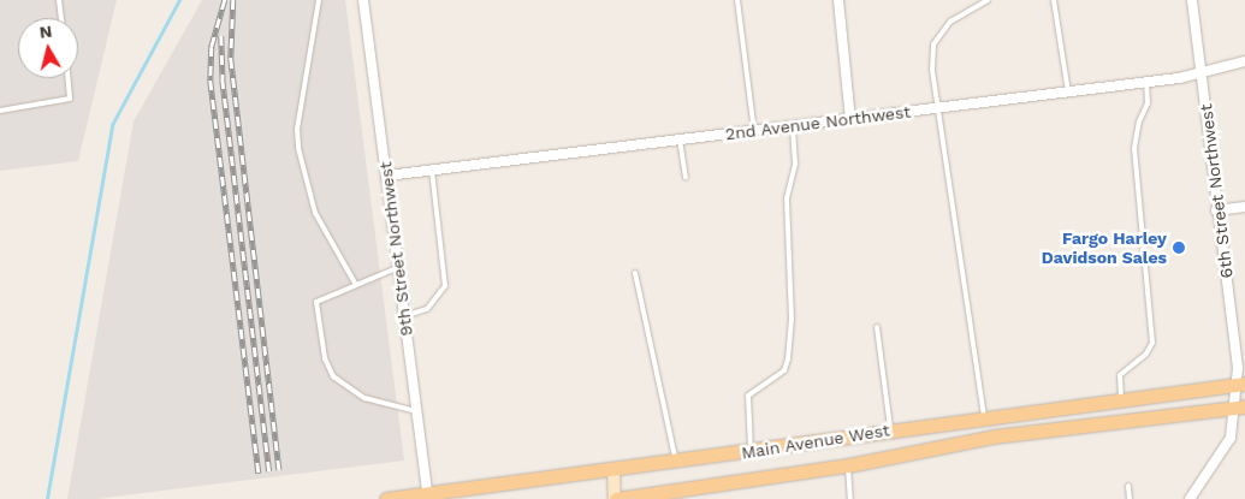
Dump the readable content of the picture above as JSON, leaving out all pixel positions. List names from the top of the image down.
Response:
{
  "streets": {
    "main road": ["Main Avenue West"],
    "street": ["2nd Avenue Northwest", "6th Street Northwest", "9th Street Northwest"]
  },
  "crossings": [
    ["2nd Avenue Northwest", "6th Street Northwest"],
    ["2nd Avenue Northwest", "9th Street Northwest"],
    ["6th Street Northwest", "Main Avenue West"],
    ["9th Street Northwest", "Main Avenue West"]
  ],
  "places": ["Fargo Harley Davidson Sales"],
  "north": "top"
}
